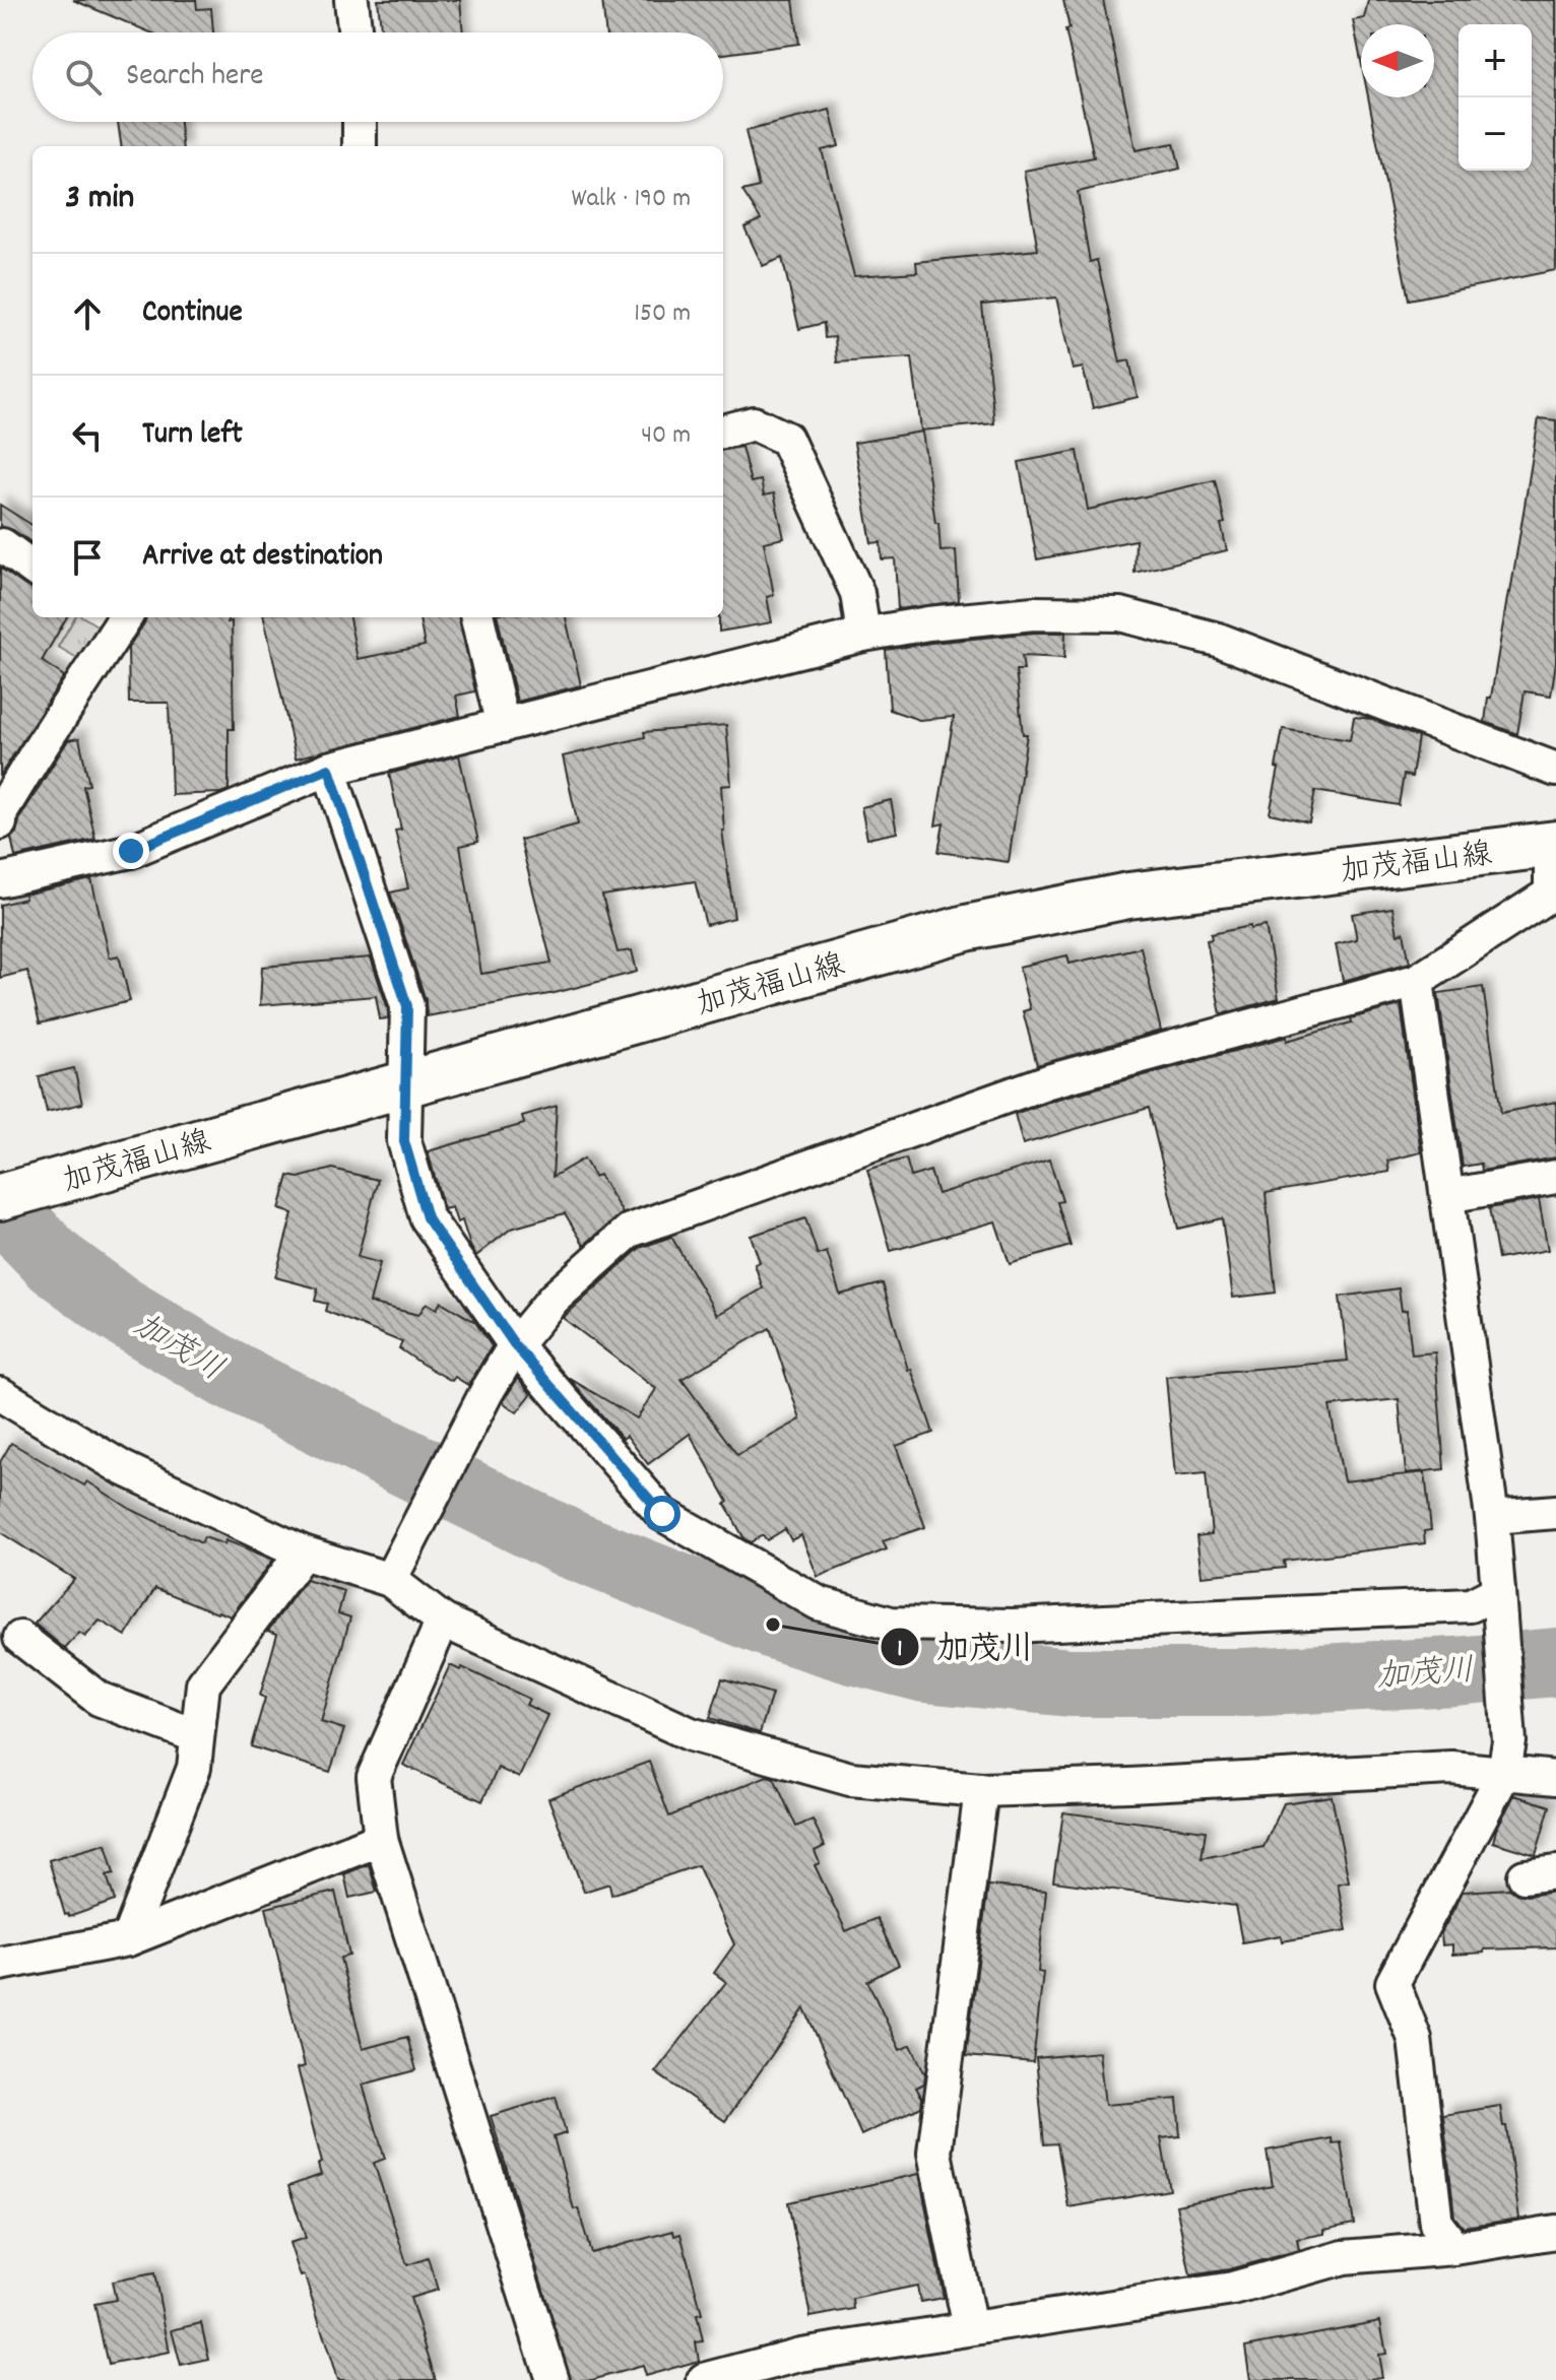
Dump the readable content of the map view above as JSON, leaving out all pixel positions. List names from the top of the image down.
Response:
{
  "streets": {
    "main road": ["加茂福山線"]
  },
  "water": ["加茂川"],
  "places": ["加茂川"],
  "north": "left",
  "page": {
    "map_buttons": ["+", "−"],
    "search": "Search here",
    "heading": ["3 min", "Walk · 190 m"],
    "list": [
      ["Continue", "150 m"],
      ["Turn left", "40 m"],
      "Arrive at destination"
    ]
  }
}
